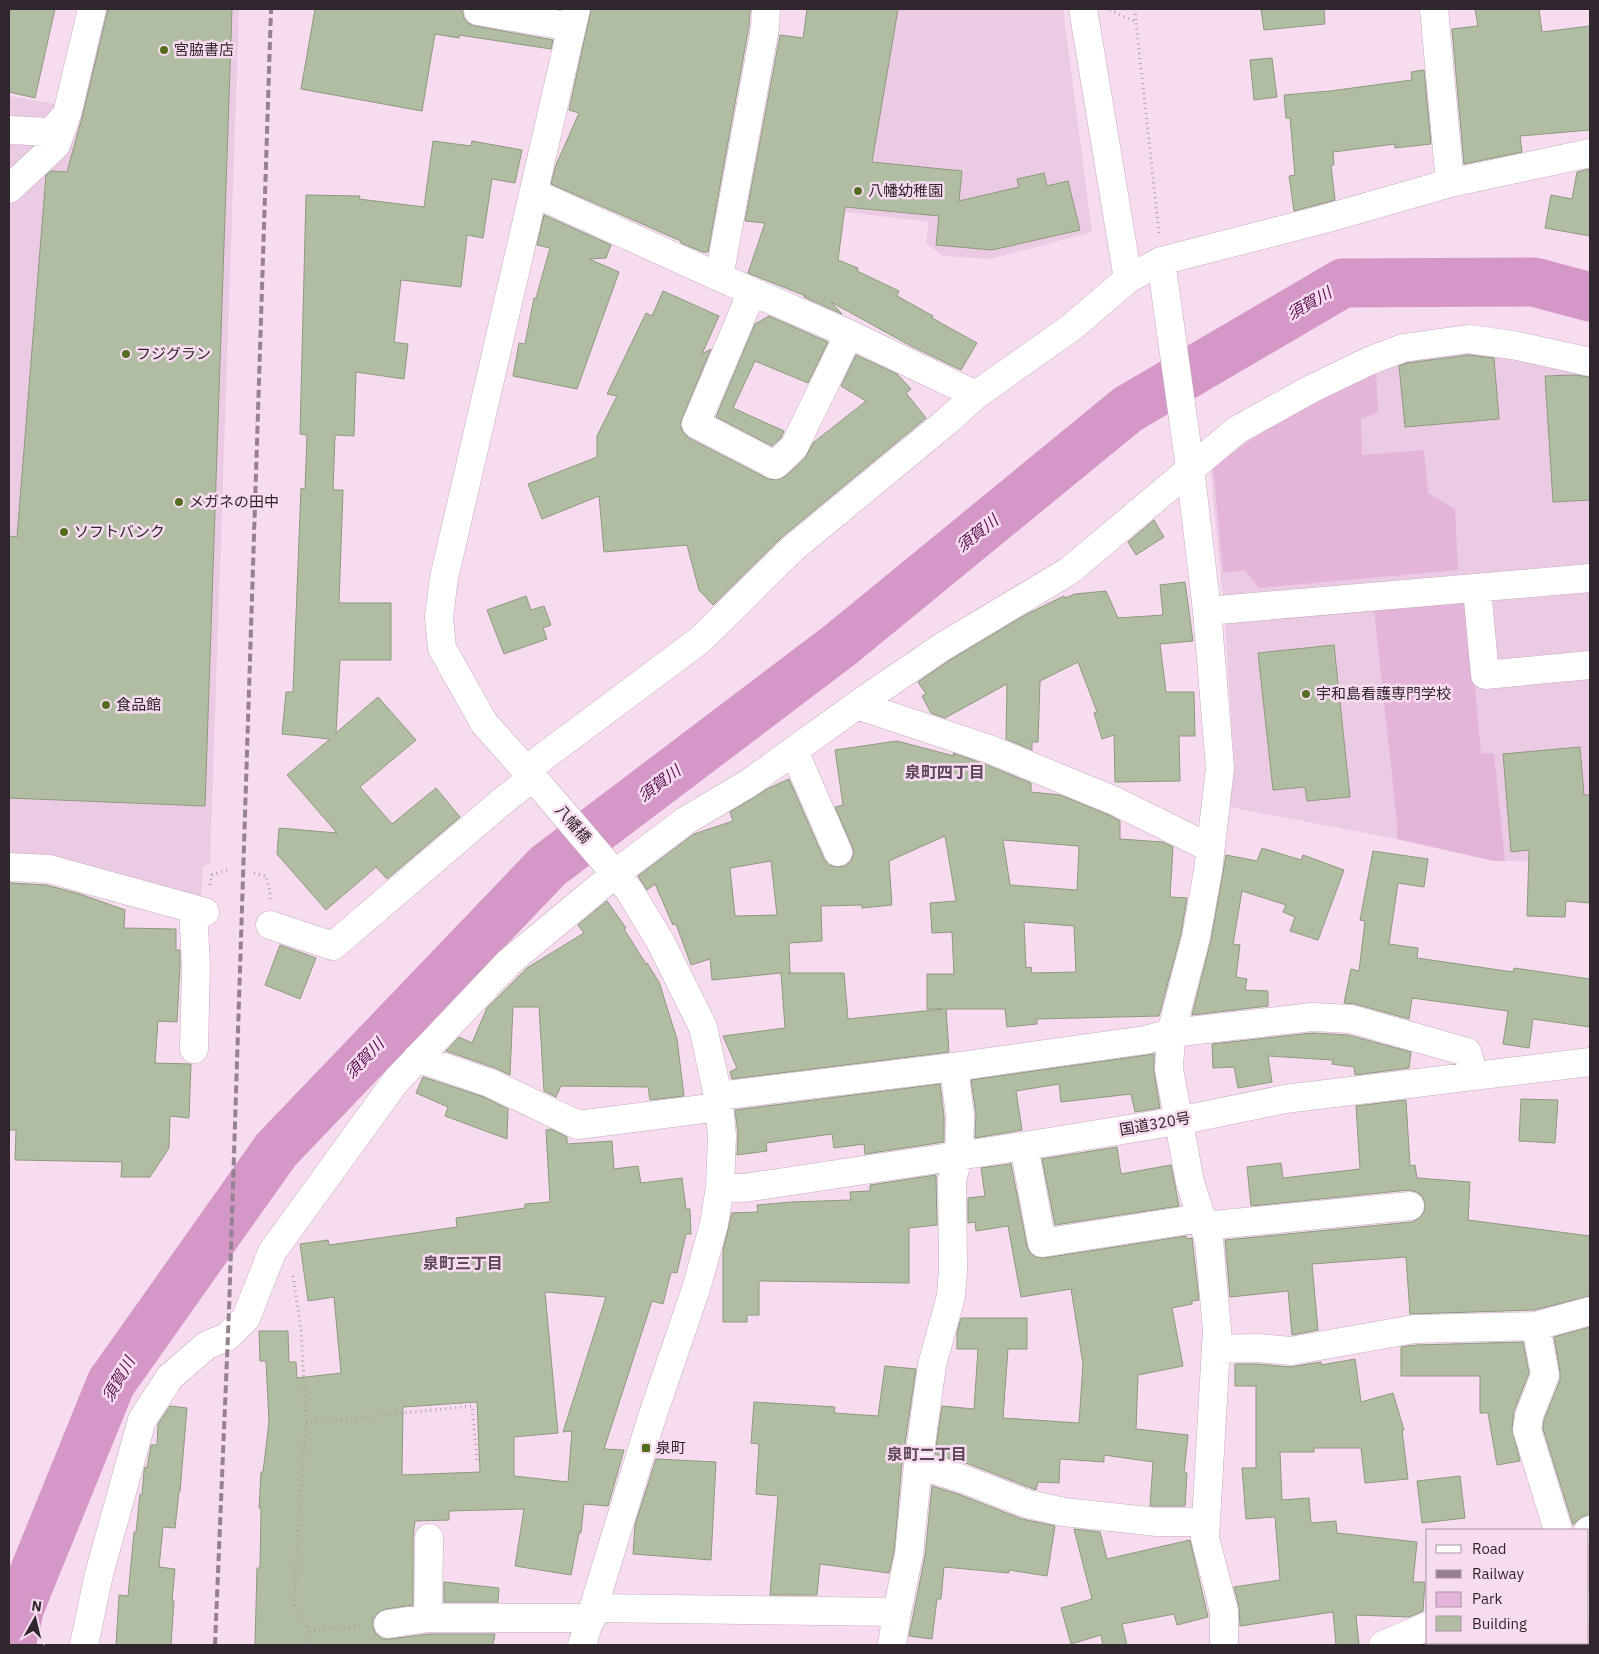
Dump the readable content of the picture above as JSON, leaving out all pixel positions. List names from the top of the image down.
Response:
{
  "streets": {
    "street": ["八幡橋", "国道320号"]
  },
  "crossings": [
    ["八幡橋", "国道320号"]
  ],
  "districts": ["泉町四丁目", "泉町三丁目", "泉町二丁目"],
  "water": ["須賀川"],
  "places": {
    "other": [
      "宮脇書店",
      "八幡幼稚園",
      "フジグラン",
      "メガネの田中",
      "ソフトバンク",
      "宇和島看護専門学校",
      "食品館"
    ],
    "transit": ["泉町"]
  },
  "legend": [
    "Road",
    "Railway",
    "Park",
    "Building"
  ],
  "north": "top"
}
